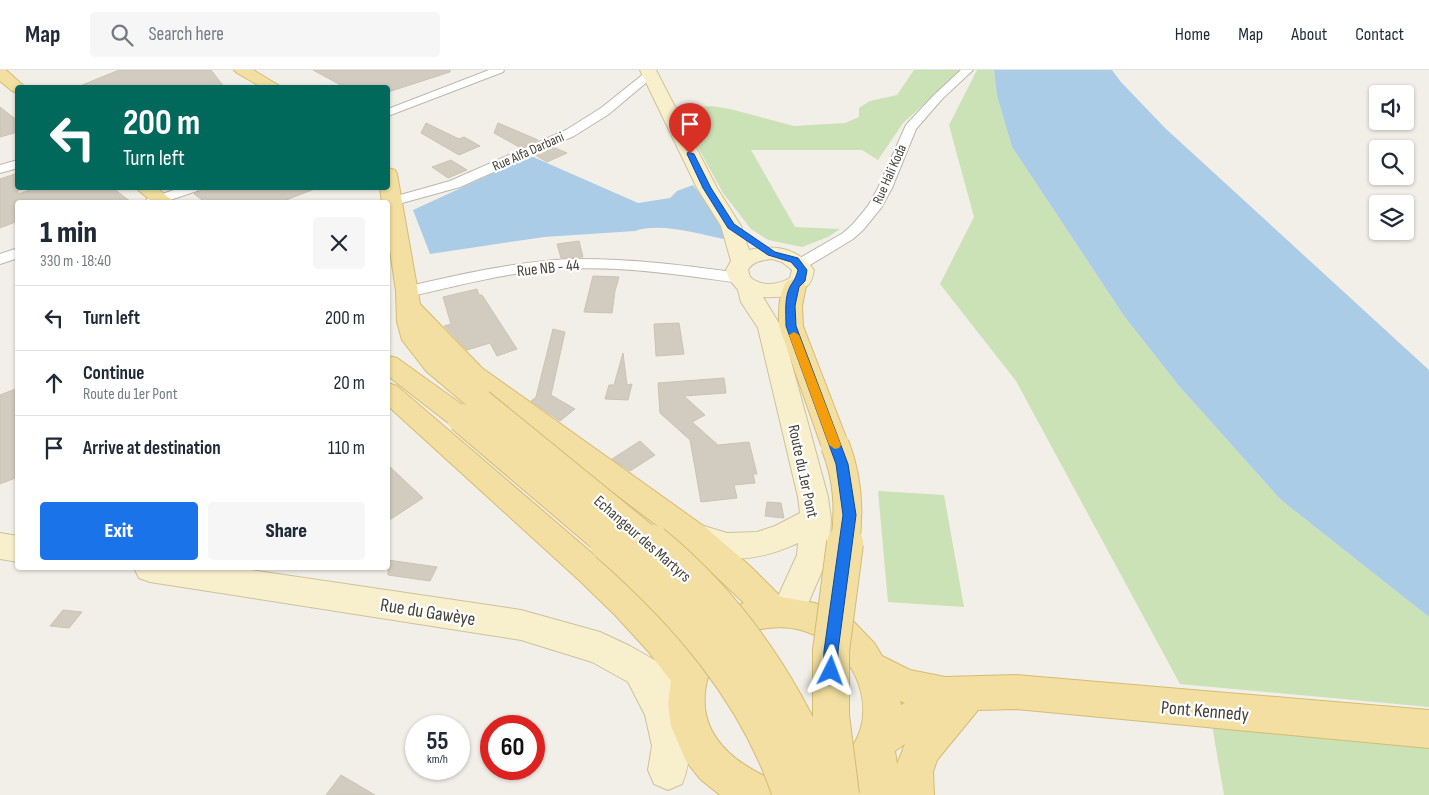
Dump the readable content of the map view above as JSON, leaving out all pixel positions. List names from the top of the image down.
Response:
{
  "streets": {
    "main road": ["Echangeur des Martyrs", "Pont Kennedy"],
    "street": [
      "Rue Alfa Darbani",
      "Rue Hali Koda",
      "Rue NB - 44",
      "Route du 1er Pont",
      "Rue du Gawèye"
    ]
  },
  "crossings": [
    ["Rue Alfa Darbani", "Route du 1er Pont"],
    ["Rue Alfa Darbani", "Echangeur des Martyrs"],
    ["Rue Hali Koda", "Route du 1er Pont"],
    ["Rue NB - 44", "Route du 1er Pont"],
    ["Rue NB - 44", "Echangeur des Martyrs"]
  ],
  "page": {
    "header": "Map",
    "search": "Search here",
    "nav": [
      "Home",
      "Map",
      "About",
      "Contact"
    ],
    "turn": ["200 m", "Turn left"],
    "heading": ["1 min", "330 m · 18:40"],
    "list": [
      {
        "name": "Turn left",
        "value": "200 m"
      },
      {
        "name": "Continue",
        "note": "Route du 1er Pont",
        "value": "20 m"
      },
      {
        "name": "Arrive at destination",
        "value": "110 m"
      }
    ],
    "buttons": ["Exit", "Share"],
    "speed": "55 km/h",
    "limit": "60"
  }
}
